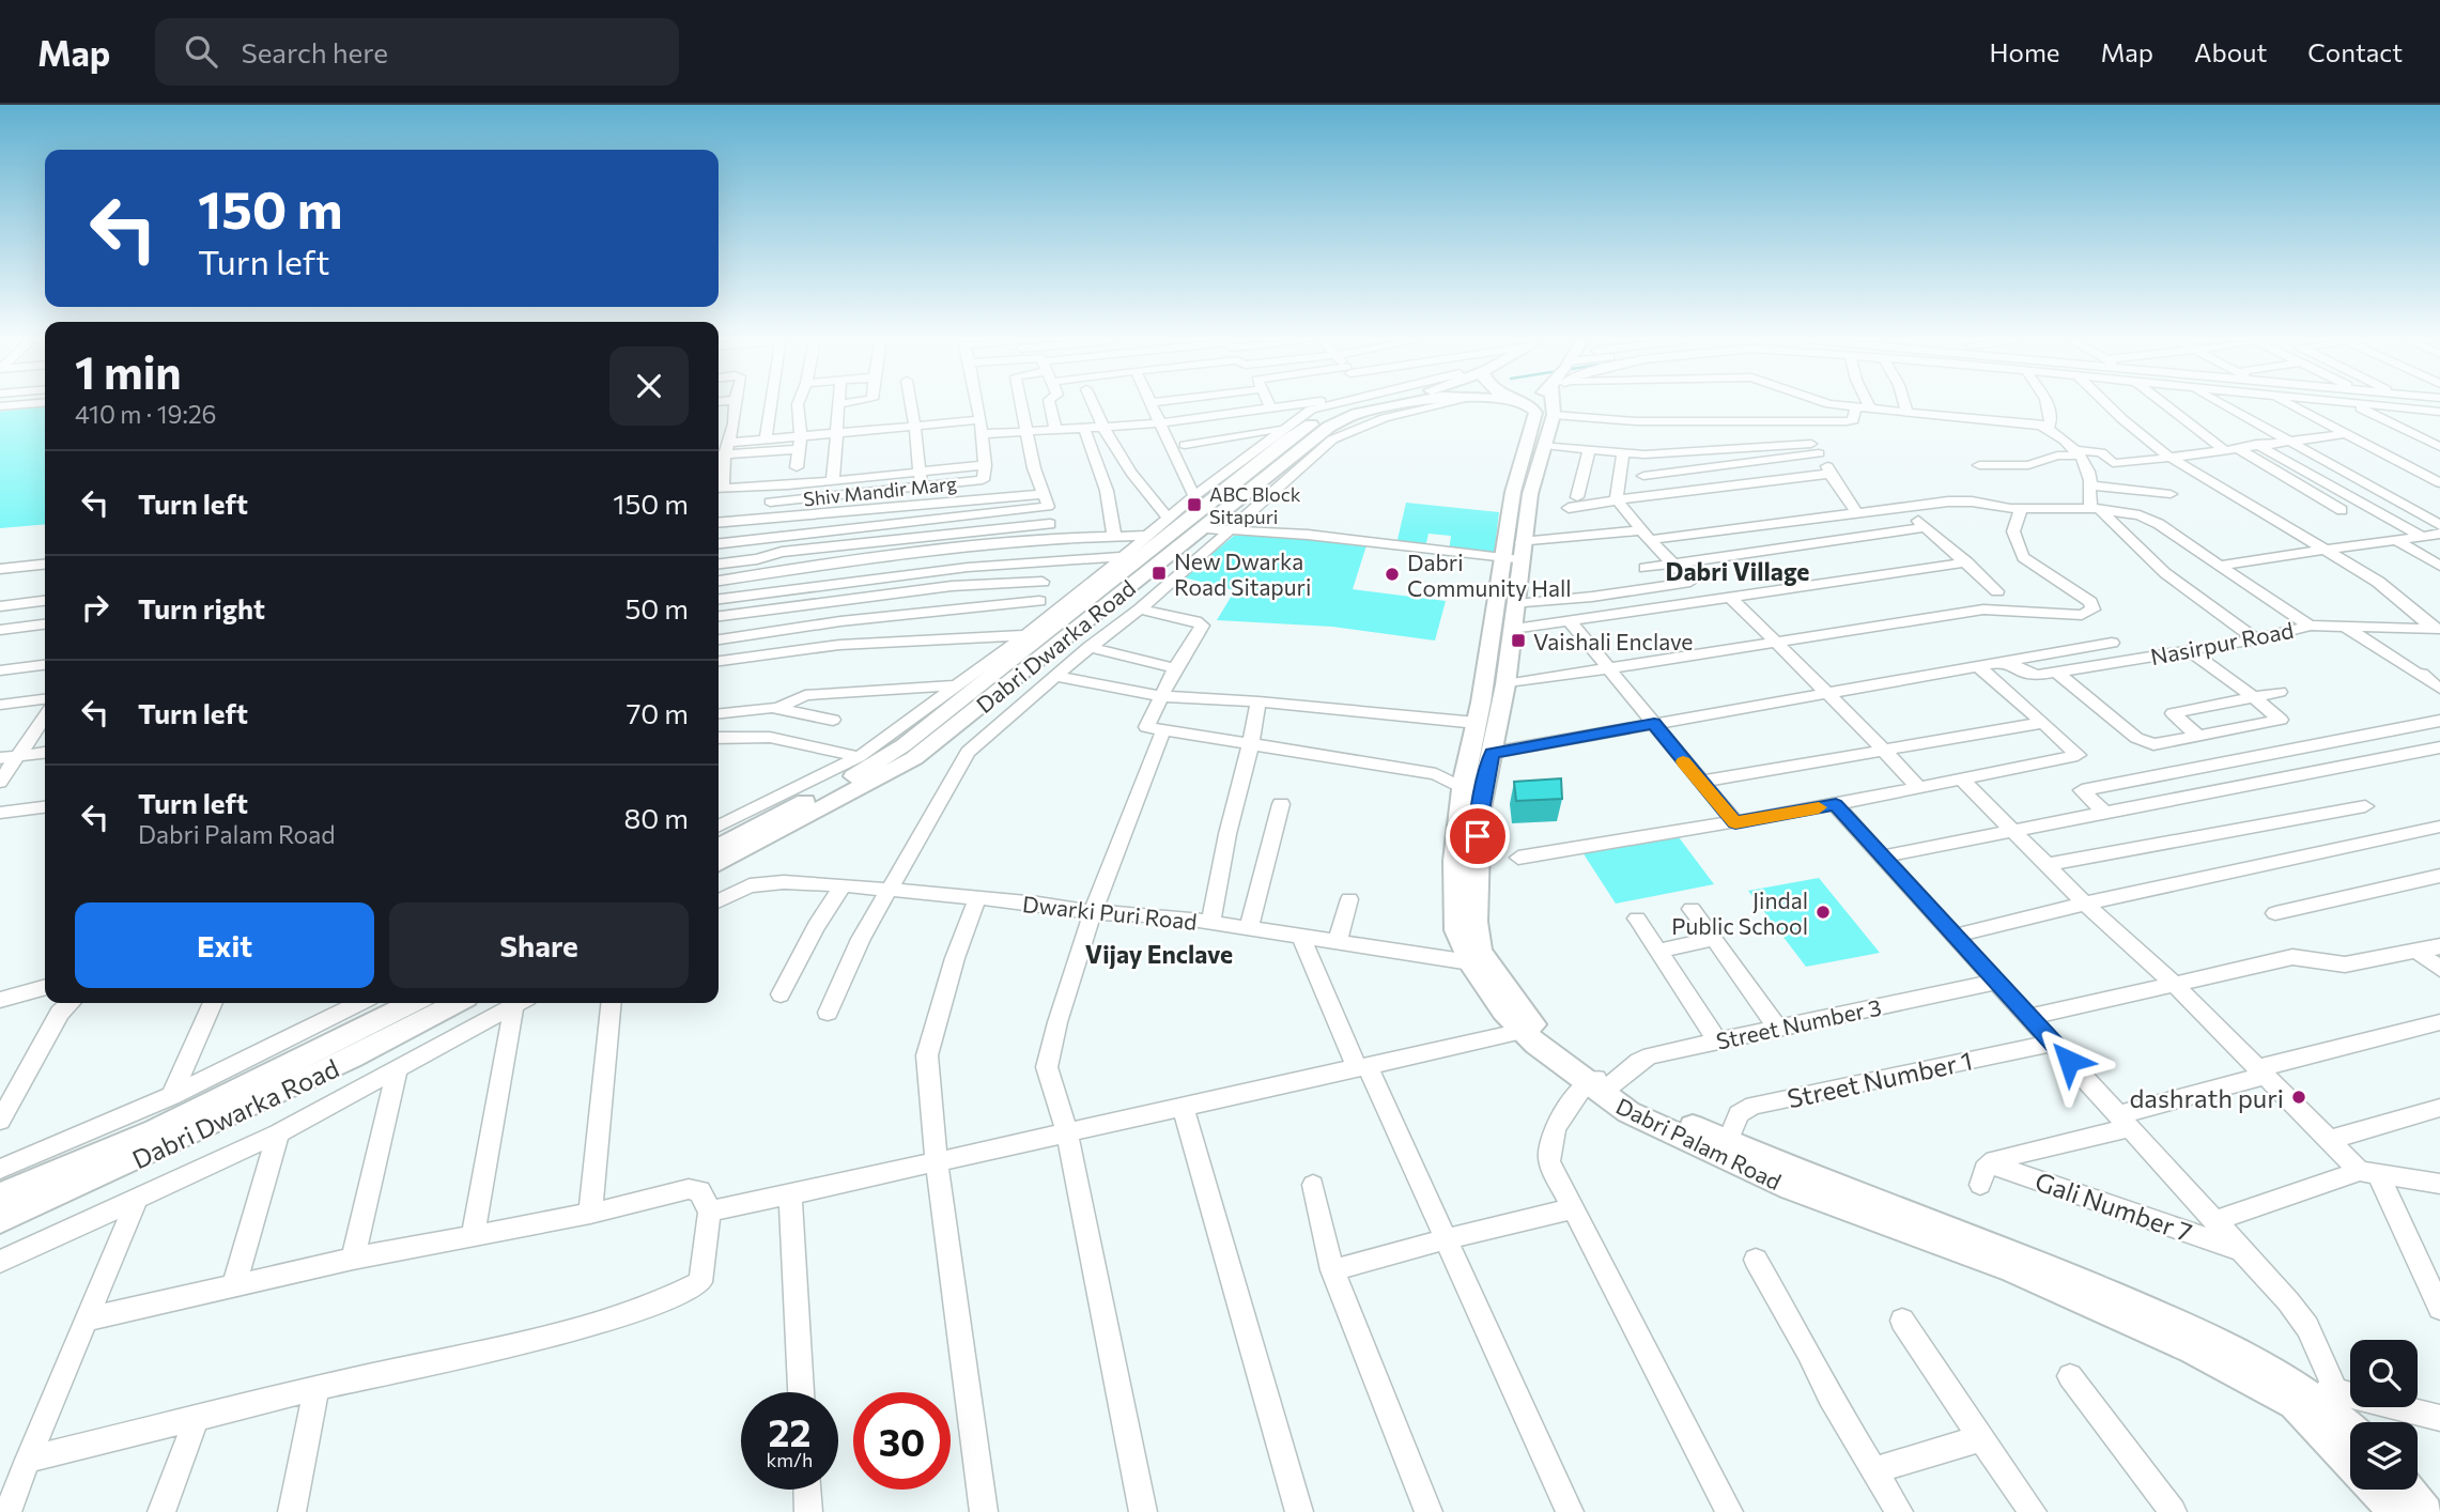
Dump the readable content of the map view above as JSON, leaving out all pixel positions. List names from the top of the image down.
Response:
{
  "streets": {
    "main road": ["Dabri Dwarka Road", "Dabri Palam Road"],
    "street": [
      "Shiv Mandir Marg",
      "Nasirpur Road",
      "Dwarki Puri Road",
      "Street Number 3",
      "Street Number 1",
      "Gali Number 7"
    ]
  },
  "crossings": [
    ["Dwarki Puri Road", "Dabri Palam Road"],
    ["Street Number 3", "Dabri Palam Road"],
    ["Street Number 1", "Dabri Palam Road"]
  ],
  "districts": ["Dabri Village", "Vijay Enclave"],
  "places": {
    "transit": ["ABC Block Sitapuri", "New Dwarka Road Sitapuri", "Vaishali Enclave"],
    "other": ["Dabri Community Hall", "Jindal Public School", "dashrath puri"]
  },
  "page": {
    "header": "Map",
    "search": "Search here",
    "nav": [
      "Home",
      "Map",
      "About",
      "Contact"
    ],
    "turn": ["150 m", "Turn left"],
    "heading": ["1 min", "410 m · 19:26"],
    "list": [
      {
        "name": "Turn left",
        "value": "150 m"
      },
      {
        "name": "Turn right",
        "value": "50 m"
      },
      {
        "name": "Turn left",
        "value": "70 m"
      },
      {
        "name": "Turn left",
        "note": "Dabri Palam Road",
        "value": "80 m"
      }
    ],
    "buttons": ["Exit", "Share"],
    "speed": "22 km/h",
    "limit": "30"
  }
}
